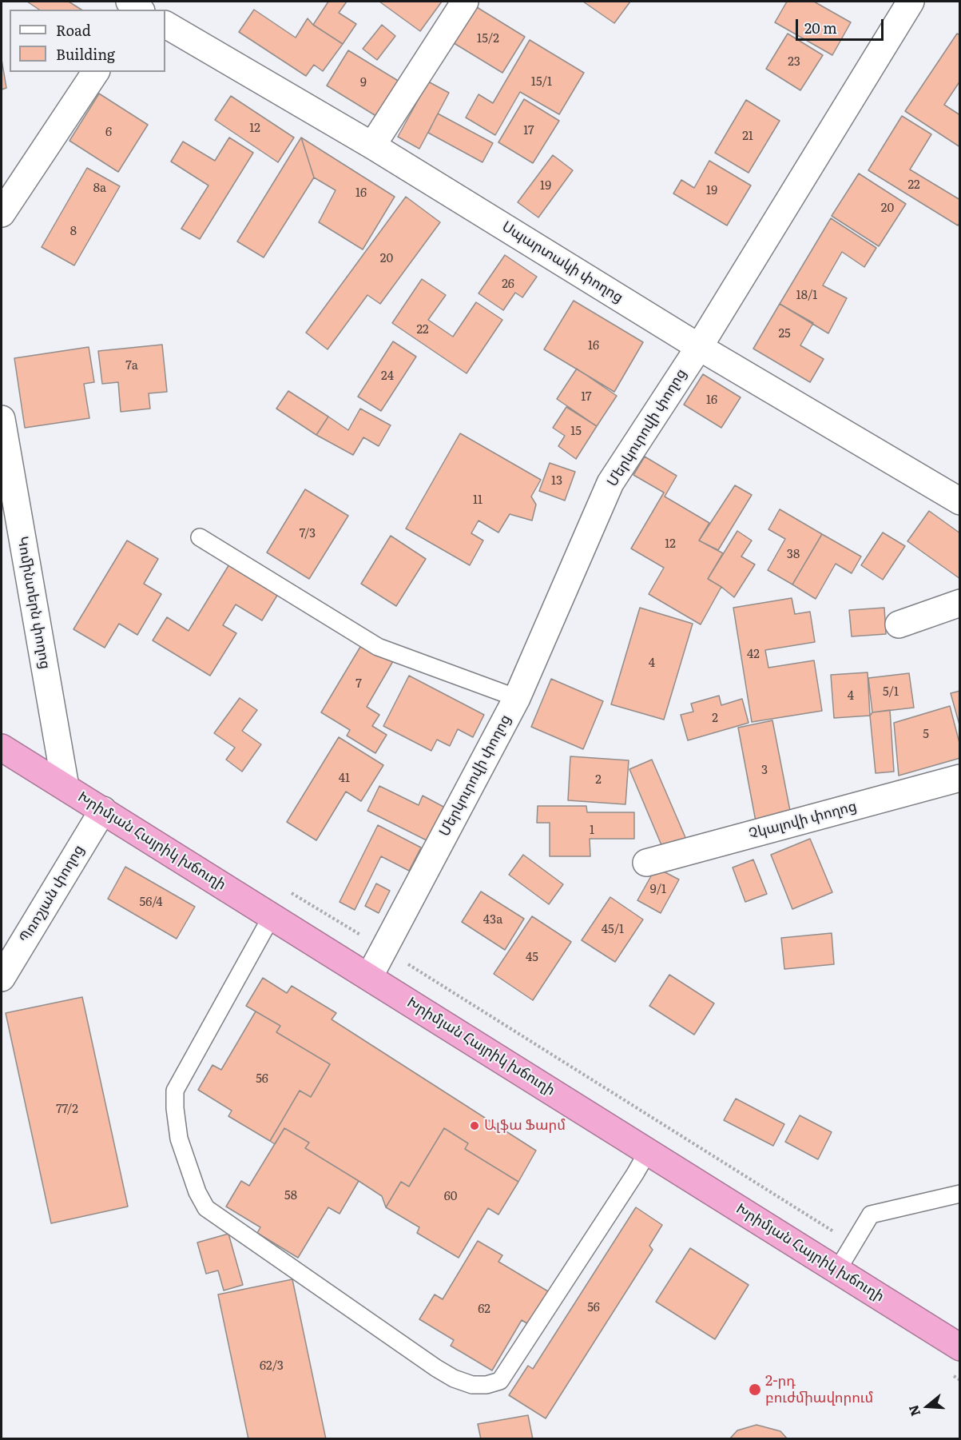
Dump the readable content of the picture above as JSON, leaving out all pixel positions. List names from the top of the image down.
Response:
{
  "streets": {
    "highway": ["Խրիմյան Հայրիկ խճուղի"],
    "street": [
      "Սպարտակի փողոց",
      "Մերկուրովի փողոց",
      "Կոմինտերն փողոց",
      "Չկալովի փողոց",
      "Պռոշյան փողոց"
    ]
  },
  "crossings": [
    ["Սպարտակի փողոց", "Մերկուրովի փողոց"],
    ["Մերկուրովի փողոց", "Խրիմյան Հայրիկ խճուղի"],
    ["Կոմինտերն փողոց", "Խրիմյան Հայրիկ խճուղի"],
    ["Խրիմյան Հայրիկ խճուղի", "Պռոշյան փողոց"]
  ],
  "places": ["Ալֆա Ֆարմ", "2-րդ բուժմիավորում"],
  "house_numbers": [
    "15/2",
    "23",
    "15/1",
    "9",
    "12",
    "17",
    "6",
    "21",
    "22",
    "19",
    "8a",
    "19",
    "16",
    "20",
    "8",
    "20",
    "26",
    "18/1",
    "22",
    "25",
    "16",
    "7a",
    "24",
    "17",
    "16",
    "15",
    "13",
    "11",
    "7/3",
    "12",
    "38",
    "42",
    "4",
    "7",
    "5/1",
    "4",
    "2",
    "5",
    "3",
    "41",
    "2",
    "1",
    "9/1",
    "56/4",
    "43a",
    "45/1",
    "45",
    "56",
    "77/2",
    "58",
    "60",
    "56",
    "62",
    "62/3"
  ],
  "legend": ["Road", "Building"],
  "scale_bar": "20 m",
  "north": "left"
}
